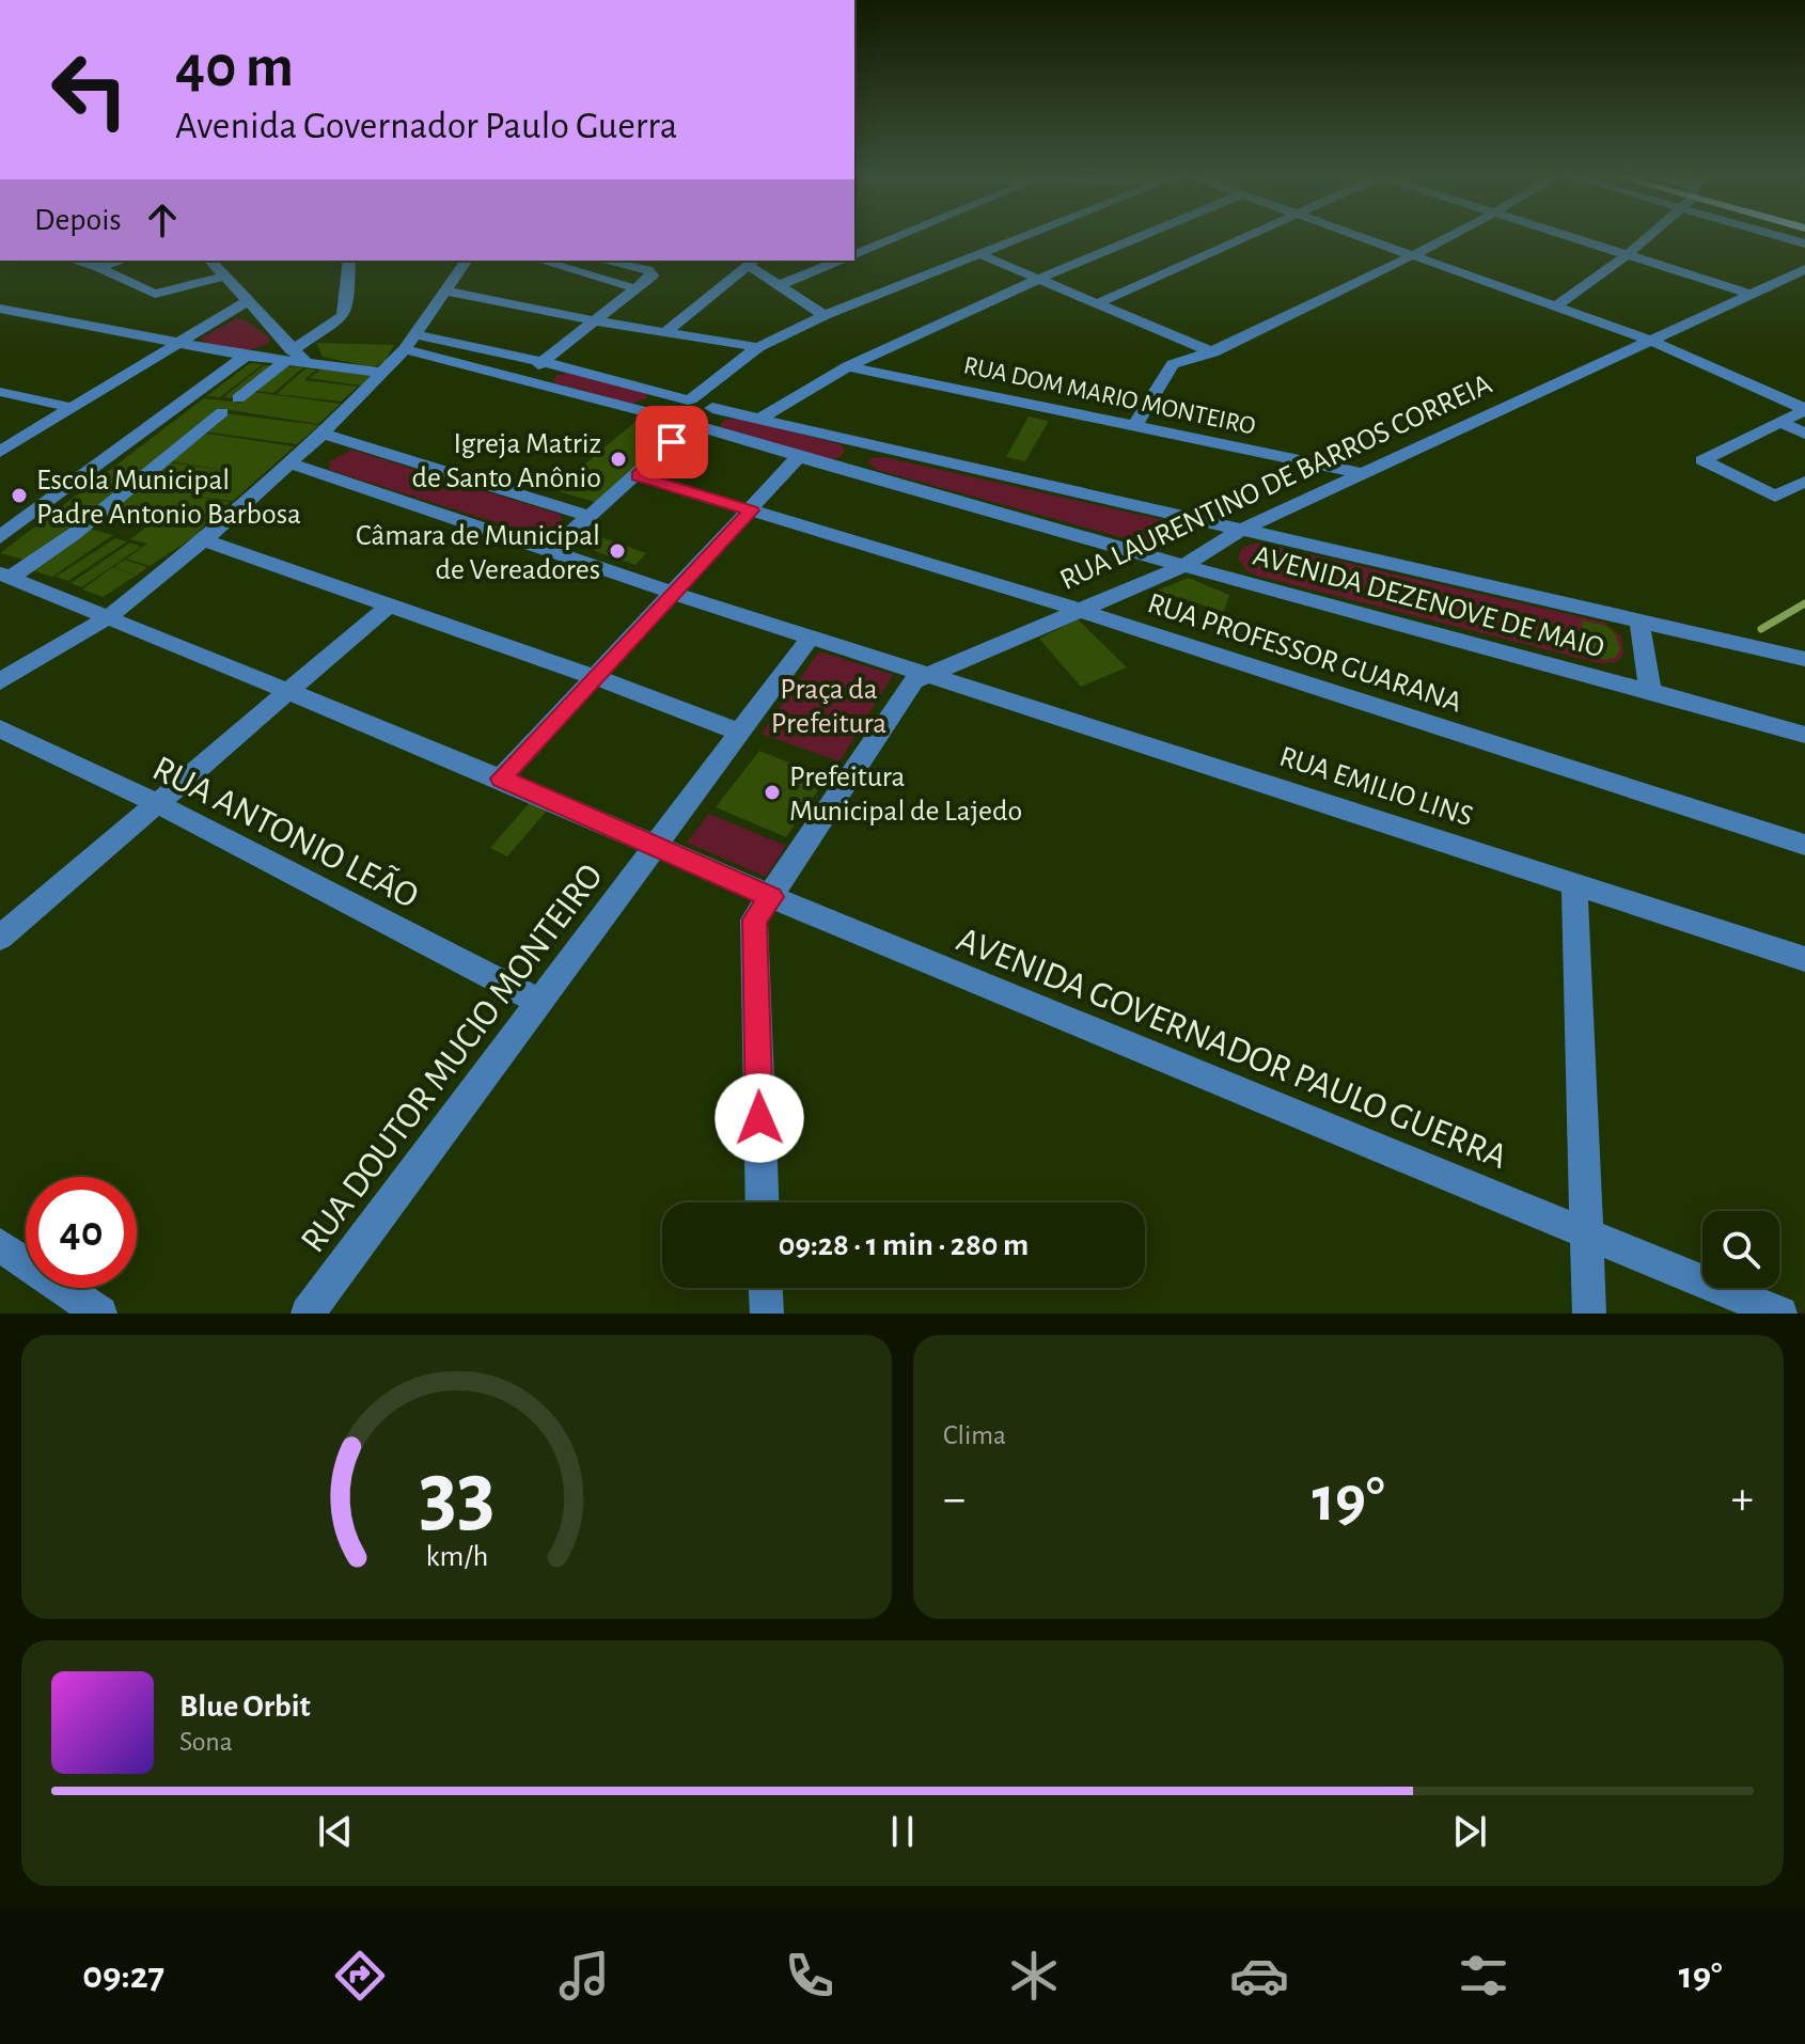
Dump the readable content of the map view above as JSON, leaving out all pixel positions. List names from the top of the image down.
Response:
{
  "streets": {
    "street": [
      "RUA DOM MARIO MONTEIRO",
      "RUA LAURENTINO DE BARROS CORREIA",
      "AVENIDA DEZENOVE DE MAIO",
      "RUA PROFESSOR GUARANA",
      "RUA EMILIO LINS",
      "RUA ANTONIO LEÃO",
      "AVENIDA GOVERNADOR PAULO GUERRA",
      "RUA DOUTOR MUCIO MONTEIRO"
    ]
  },
  "crossings": [
    ["RUA DOM MARIO MONTEIRO", "RUA LAURENTINO DE BARROS CORREIA"],
    ["RUA LAURENTINO DE BARROS CORREIA", "AVENIDA DEZENOVE DE MAIO"],
    ["RUA LAURENTINO DE BARROS CORREIA", "RUA PROFESSOR GUARANA"],
    ["RUA LAURENTINO DE BARROS CORREIA", "RUA EMILIO LINS"],
    ["RUA LAURENTINO DE BARROS CORREIA", "AVENIDA GOVERNADOR PAULO GUERRA"],
    ["RUA EMILIO LINS", "RUA DOUTOR MUCIO MONTEIRO"],
    ["RUA ANTONIO LEÃO", "RUA DOUTOR MUCIO MONTEIRO"],
    ["AVENIDA GOVERNADOR PAULO GUERRA", "RUA DOUTOR MUCIO MONTEIRO"]
  ],
  "parks": ["Praça da Prefeitura"],
  "places": [
    "Igreja Matriz de Santo Anônio",
    "Escola Municipal Padre Antonio Barbosa",
    "Câmara de Municipal de Vereadores",
    "Prefeitura Municipal de Lajedo"
  ],
  "page": {
    "turn": ["40 m", "Avenida Governador Paulo Guerra"],
    "then": "Depois",
    "limit": "40",
    "trip": "09:28 · 1 min · 280 m",
    "tile": "Clima",
    "heat": ["−", "19°", "+"],
    "song": ["Blue Orbit", "Sona"],
    "tabs": ["09:27", "19°"],
    "gauge": ["33", "km/h"]
  }
}
